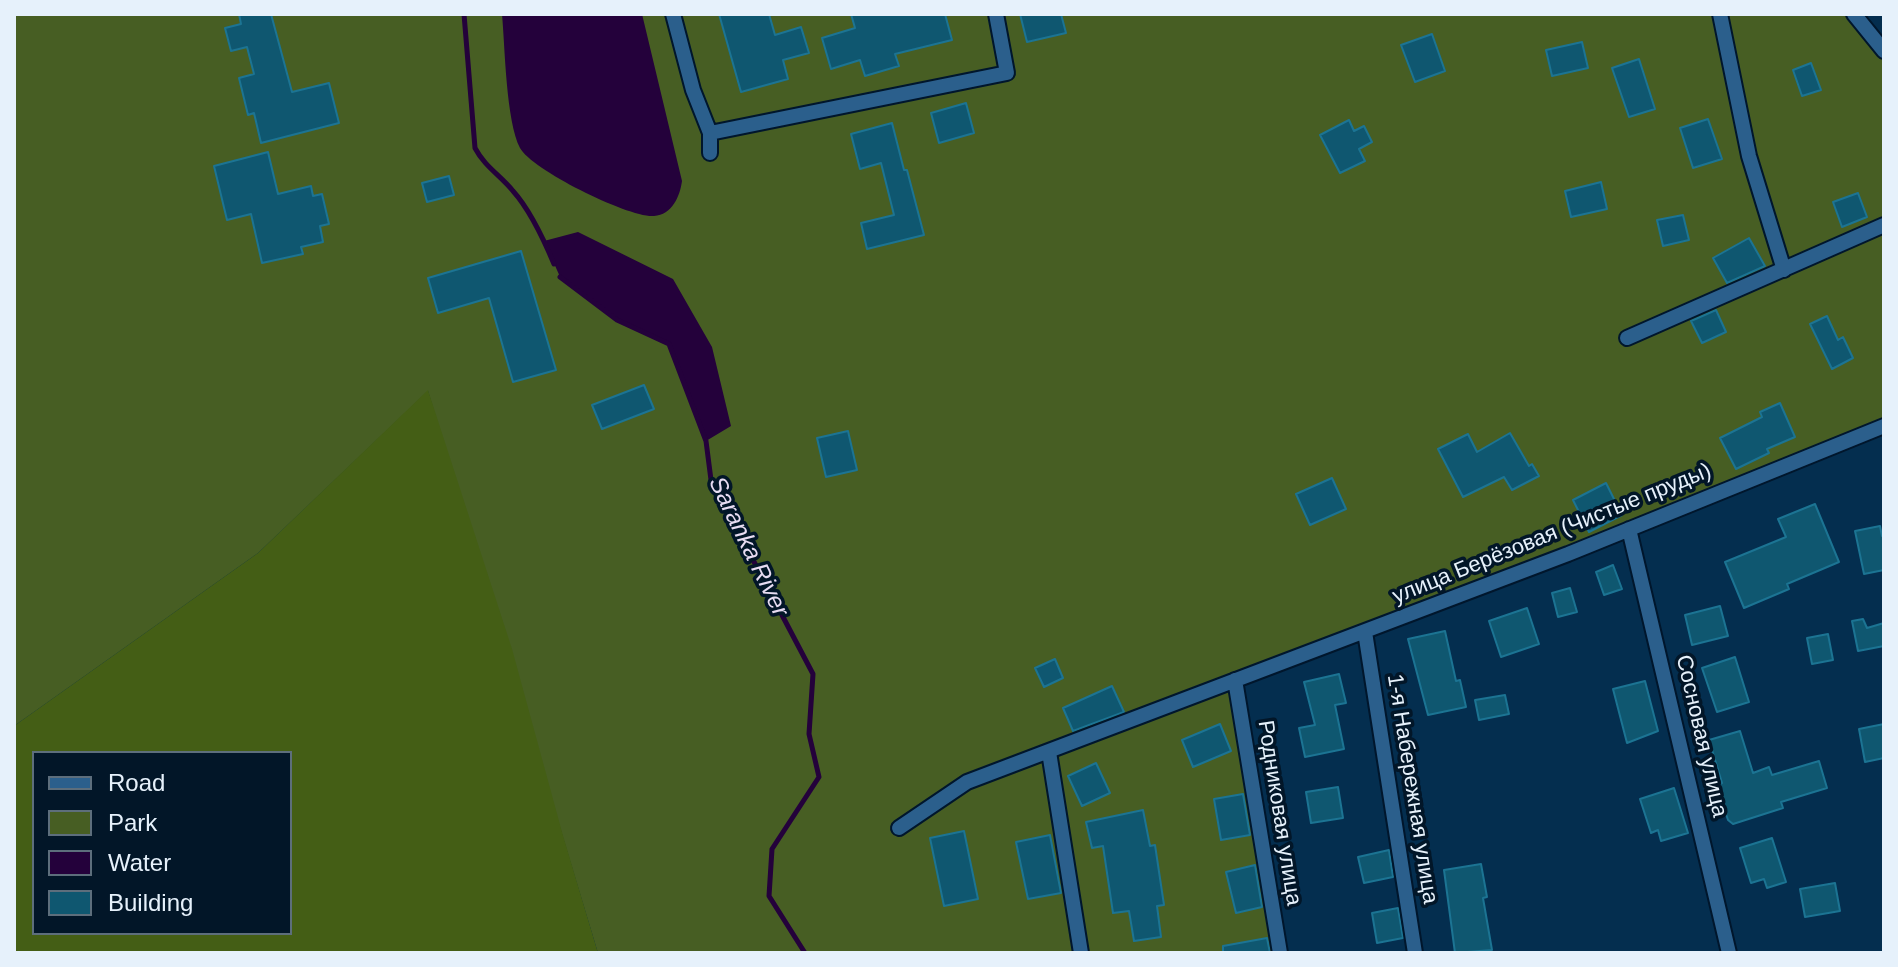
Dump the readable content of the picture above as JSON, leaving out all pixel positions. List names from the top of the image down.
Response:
{
  "streets": {
    "street": [
      "улица Берёзовая (Чистые пруды)",
      "Сосновая улица",
      "1-я Набережная улица",
      "Родниковая улица"
    ]
  },
  "crossings": [
    ["улица Берёзовая (Чистые пруды)", "Сосновая улица"],
    ["улица Берёзовая (Чистые пруды)", "1-я Набережная улица"],
    ["улица Берёзовая (Чистые пруды)", "Родниковая улица"]
  ],
  "water": ["Saranka River"],
  "legend": [
    "Road",
    "Park",
    "Water",
    "Building"
  ]
}
